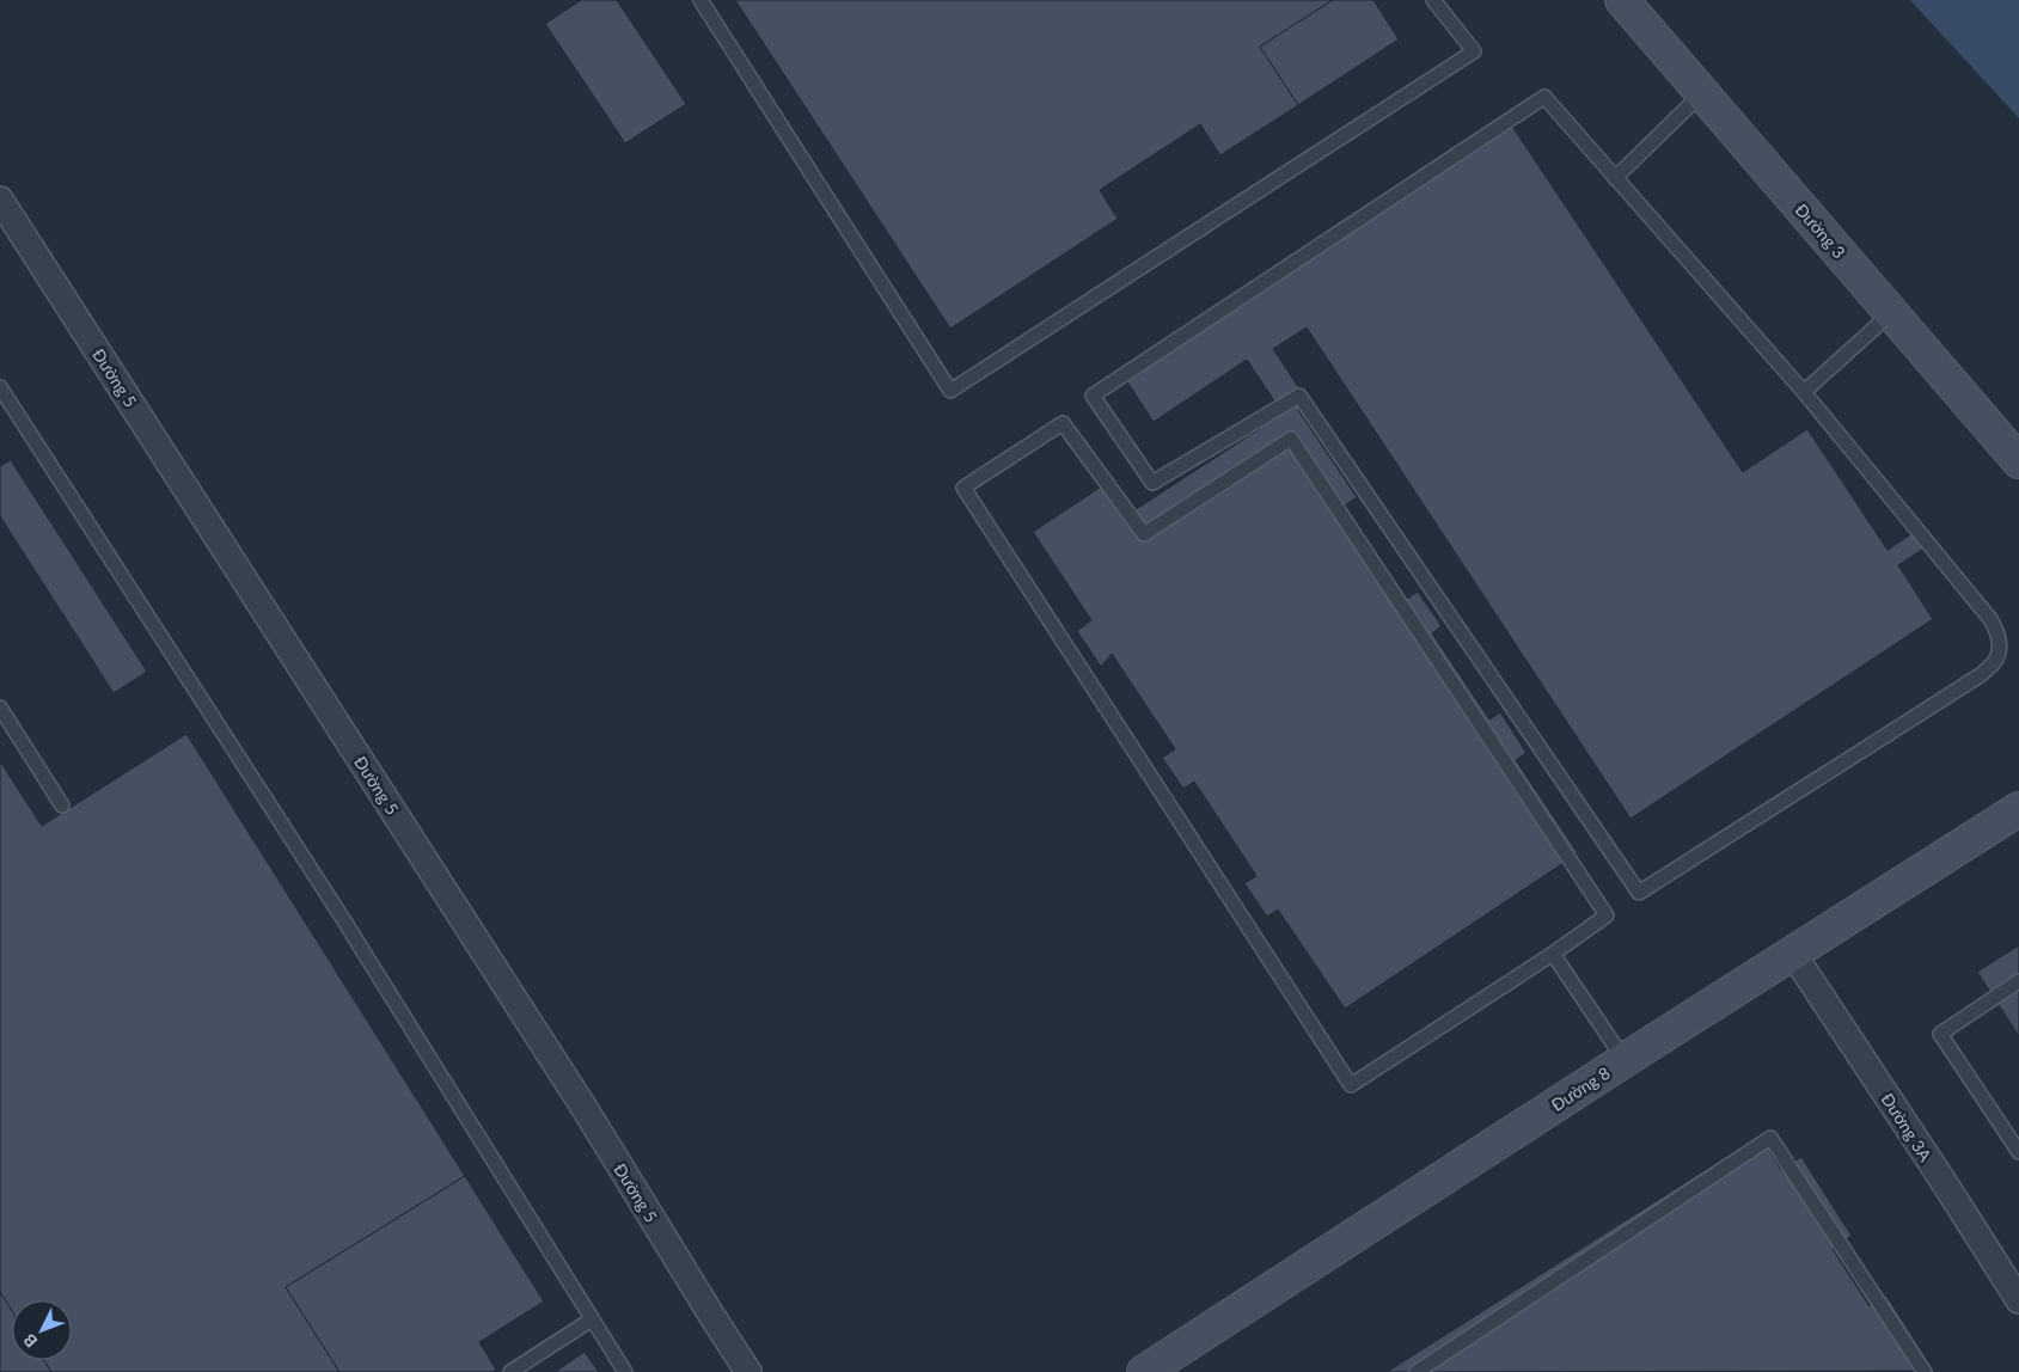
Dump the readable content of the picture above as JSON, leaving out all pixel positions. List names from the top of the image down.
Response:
{
  "streets": {
    "street": [
      "Đường 3",
      "Đường 5",
      "Đường 8",
      "Đường 3A"
    ]
  },
  "crossings": [
    ["Đường 8", "Đường 3A"]
  ],
  "north": "bottom left"
}
